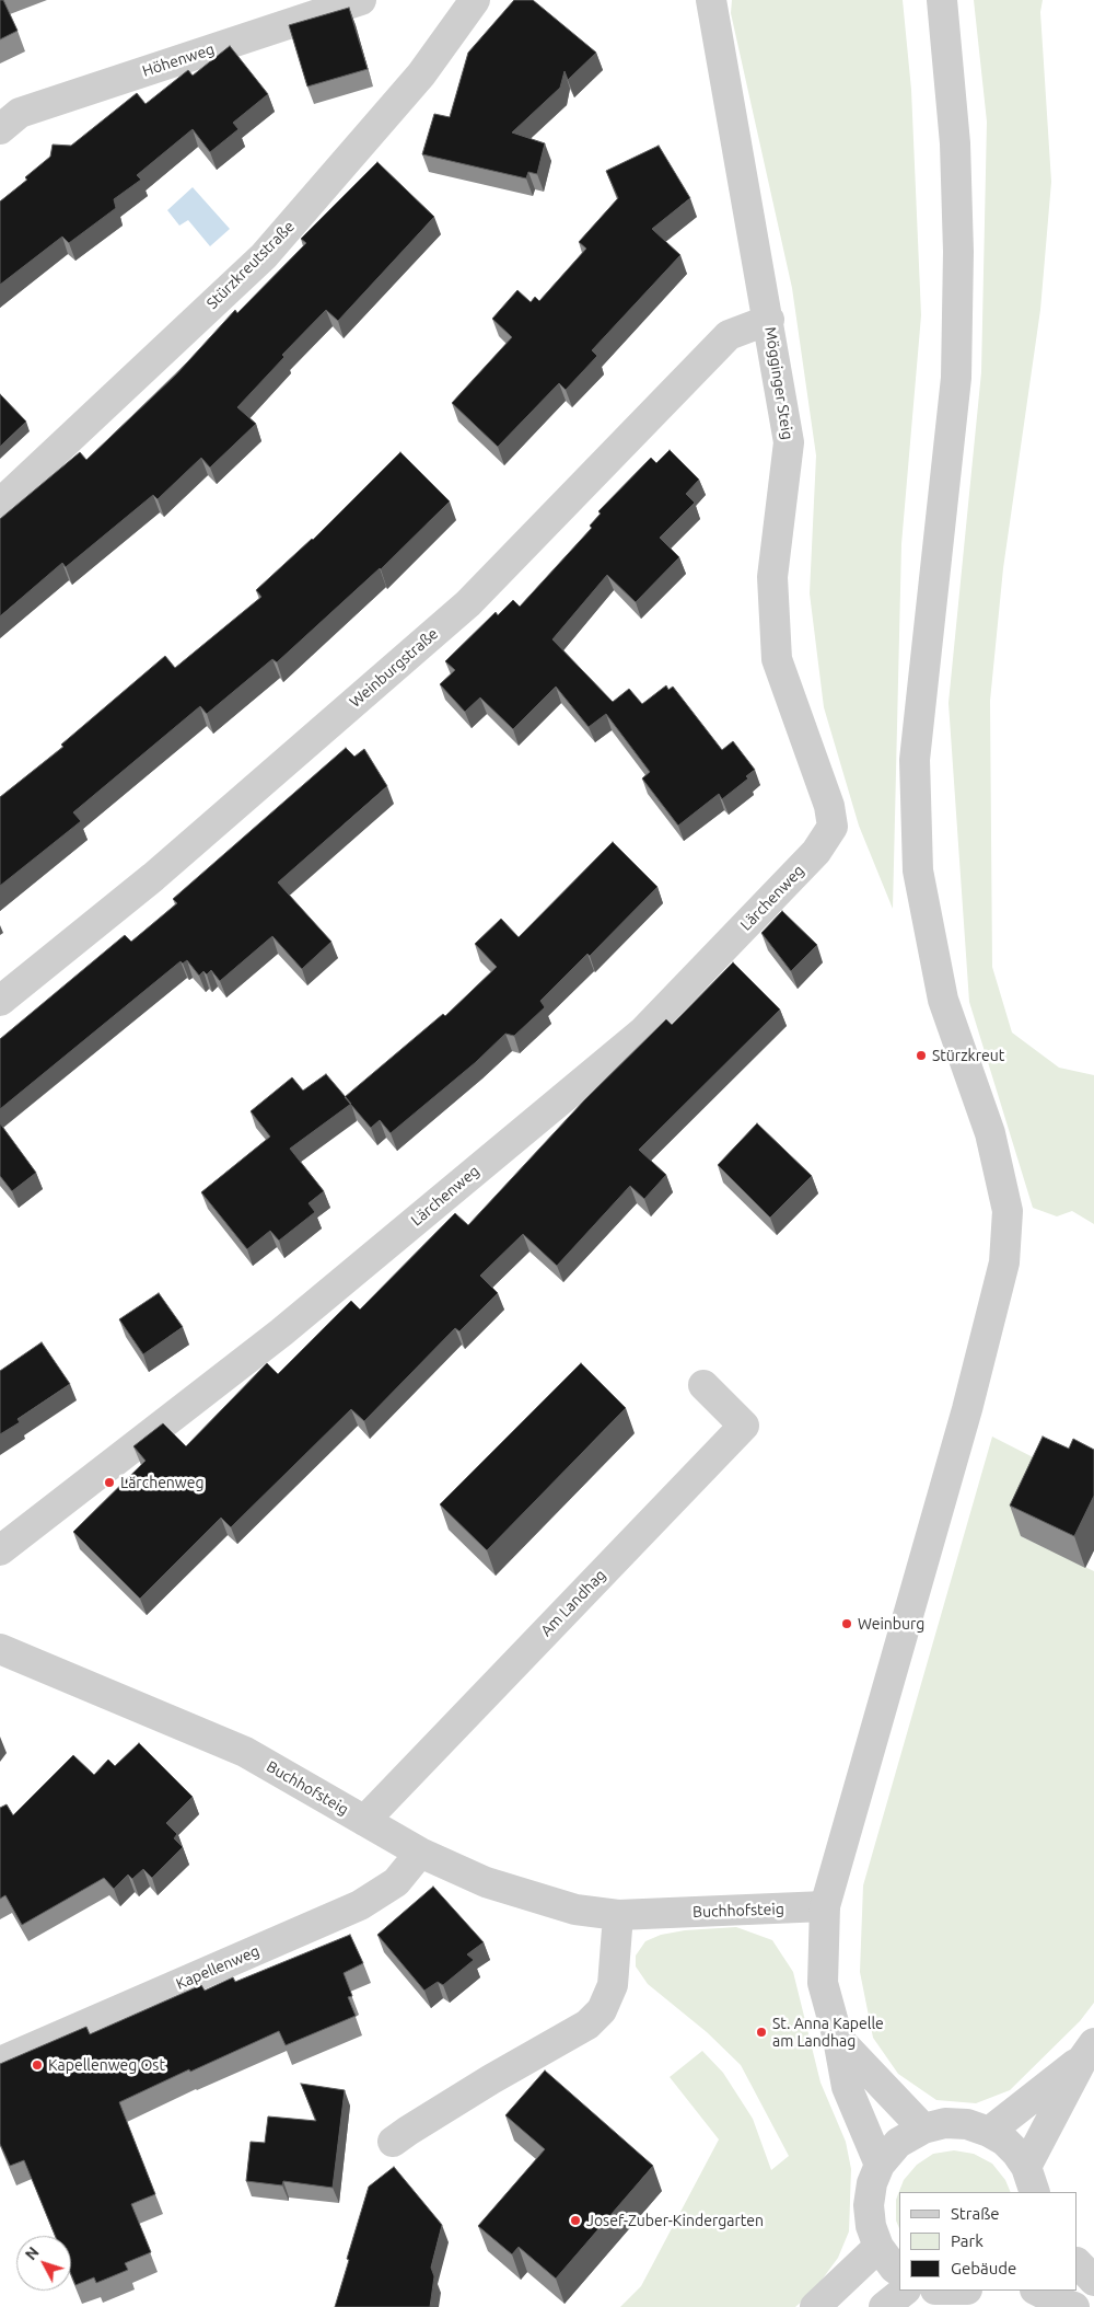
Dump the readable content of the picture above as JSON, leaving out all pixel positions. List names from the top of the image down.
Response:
{
  "streets": {
    "street": [
      "Höhenweg",
      "Stürzkreutstraße",
      "Mögginger Steig",
      "Weinburgstraße",
      "Lärchenweg",
      "Am Landhag",
      "Buchhofsteig",
      "Kapellenweg"
    ]
  },
  "crossings": [
    ["Mögginger Steig", "Weinburgstraße"],
    ["Mögginger Steig", "Lärchenweg"],
    ["Am Landhag", "Buchhofsteig"],
    ["Buchhofsteig", "Kapellenweg"]
  ],
  "places": [
    "Stürzkreut",
    "Lärchenweg",
    "Weinburg",
    "St. Anna Kapelle am Landhag",
    "Kapellenweg Ost",
    "Josef-Zuber-Kindergarten"
  ],
  "legend": ["Straße", "Park", "Gebäude"],
  "north": "top left"
}
